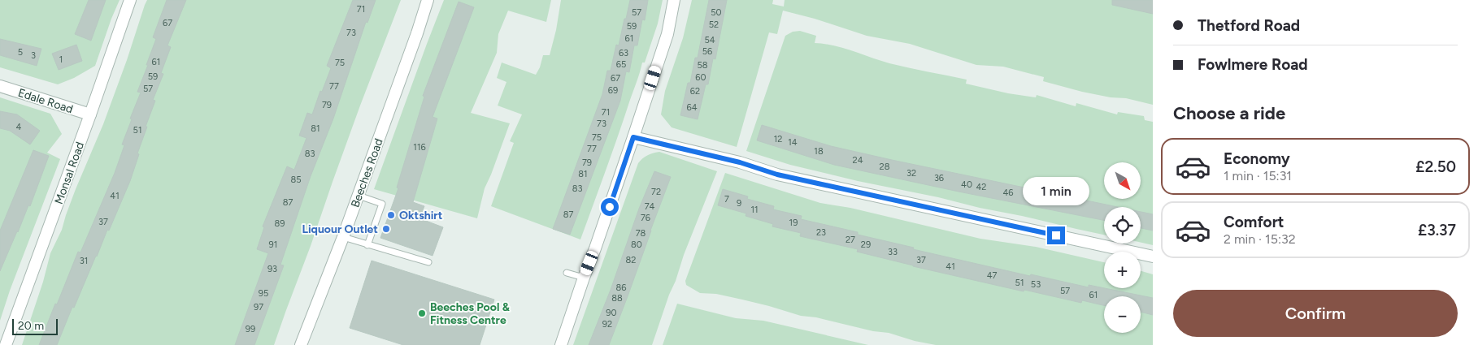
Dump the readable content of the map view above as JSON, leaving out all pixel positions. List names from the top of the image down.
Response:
{
  "streets": {
    "street": ["Edale Road", "Monsal Road", "Beeches Road"]
  },
  "crossings": [
    ["Edale Road", "Monsal Road"]
  ],
  "places": ["Oktshirt", "Liquour Outlet", "Beeches Pool & Fitness Centre"],
  "house_numbers": [
    "71",
    "57",
    "50",
    "67",
    "52",
    "59",
    "73",
    "61",
    "54",
    "56",
    "5",
    "63",
    "3",
    "1",
    "61",
    "75",
    "65",
    "58",
    "59",
    "60",
    "67",
    "77",
    "57",
    "69",
    "62",
    "79",
    "64",
    "71",
    "73",
    "4",
    "81",
    "51",
    "75",
    "12",
    "14",
    "116",
    "77",
    "18",
    "83",
    "24",
    "79",
    "28",
    "32",
    "81",
    "36",
    "85",
    "40",
    "42",
    "83",
    "72",
    "46",
    "41",
    "7",
    "87",
    "9",
    "74",
    "11",
    "87",
    "76",
    "37",
    "19",
    "89",
    "23",
    "78",
    "27",
    "91",
    "80",
    "29",
    "33",
    "82",
    "37",
    "31",
    "41",
    "93",
    "47",
    "51",
    "53",
    "86",
    "57",
    "95",
    "61",
    "88",
    "97",
    "90",
    "92",
    "99"
  ],
  "scale_bar": "20 m",
  "north": "bottom right",
  "page": {
    "banner": ["Thetford Road", "Fowlmere Road"],
    "heading": "Choose a ride",
    "list": [
      {
        "name": "Economy",
        "note": "1 min · 15:31",
        "value": "£2.50"
      },
      {
        "name": "Comfort",
        "note": "2 min · 15:32",
        "value": "£3.37"
      }
    ],
    "map_buttons": ["+", "−"],
    "bubble": "1 min",
    "buttons": "Confirm",
    "scale": "20 m"
  }
}
